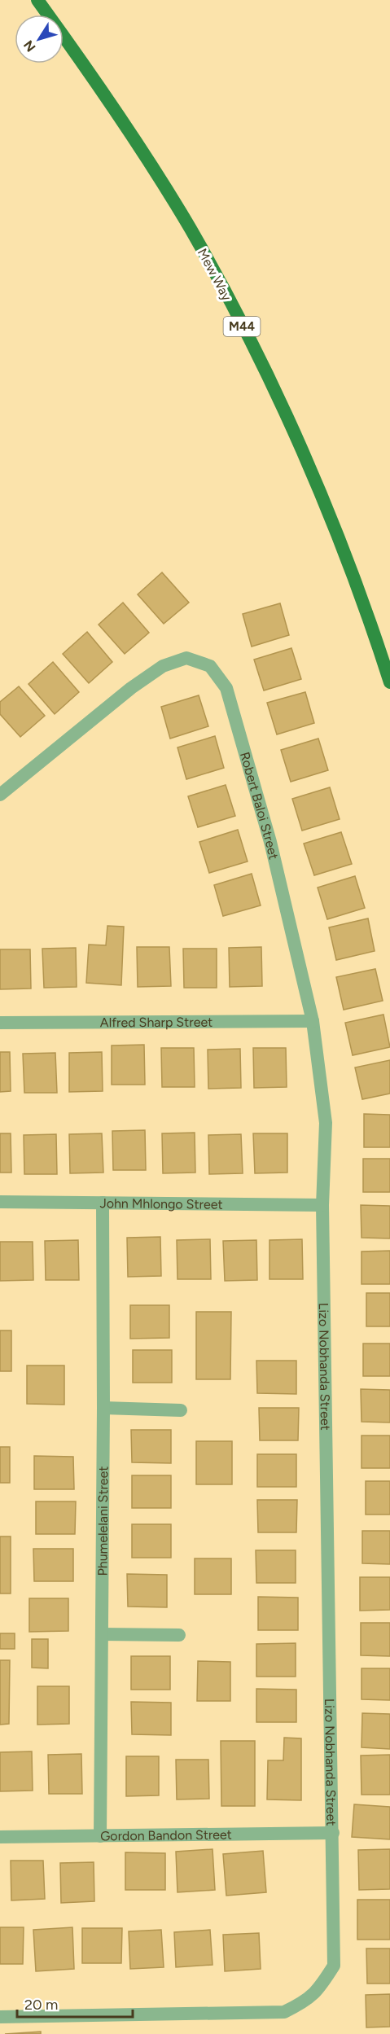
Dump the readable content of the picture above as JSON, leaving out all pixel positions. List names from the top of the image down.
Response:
{
  "streets": {
    "main road": ["Mew Way", "M44"],
    "street": [
      "Robert Baloi Street",
      "Alfred Sharp Street",
      "John Mhlongo Street",
      "Lizo Nobhanda Street",
      "Phumelelani Street",
      "Gordon Bandon Street"
    ]
  },
  "crossings": [
    ["Robert Baloi Street", "Alfred Sharp Street"],
    ["Robert Baloi Street", "John Mhlongo Street"],
    ["Robert Baloi Street", "Lizo Nobhanda Street"],
    ["John Mhlongo Street", "Lizo Nobhanda Street"],
    ["John Mhlongo Street", "Phumelelani Street"],
    ["Lizo Nobhanda Street", "Gordon Bandon Street"],
    ["Phumelelani Street", "Gordon Bandon Street"]
  ],
  "scale_bar": "20 m",
  "north": "bottom left"
}
